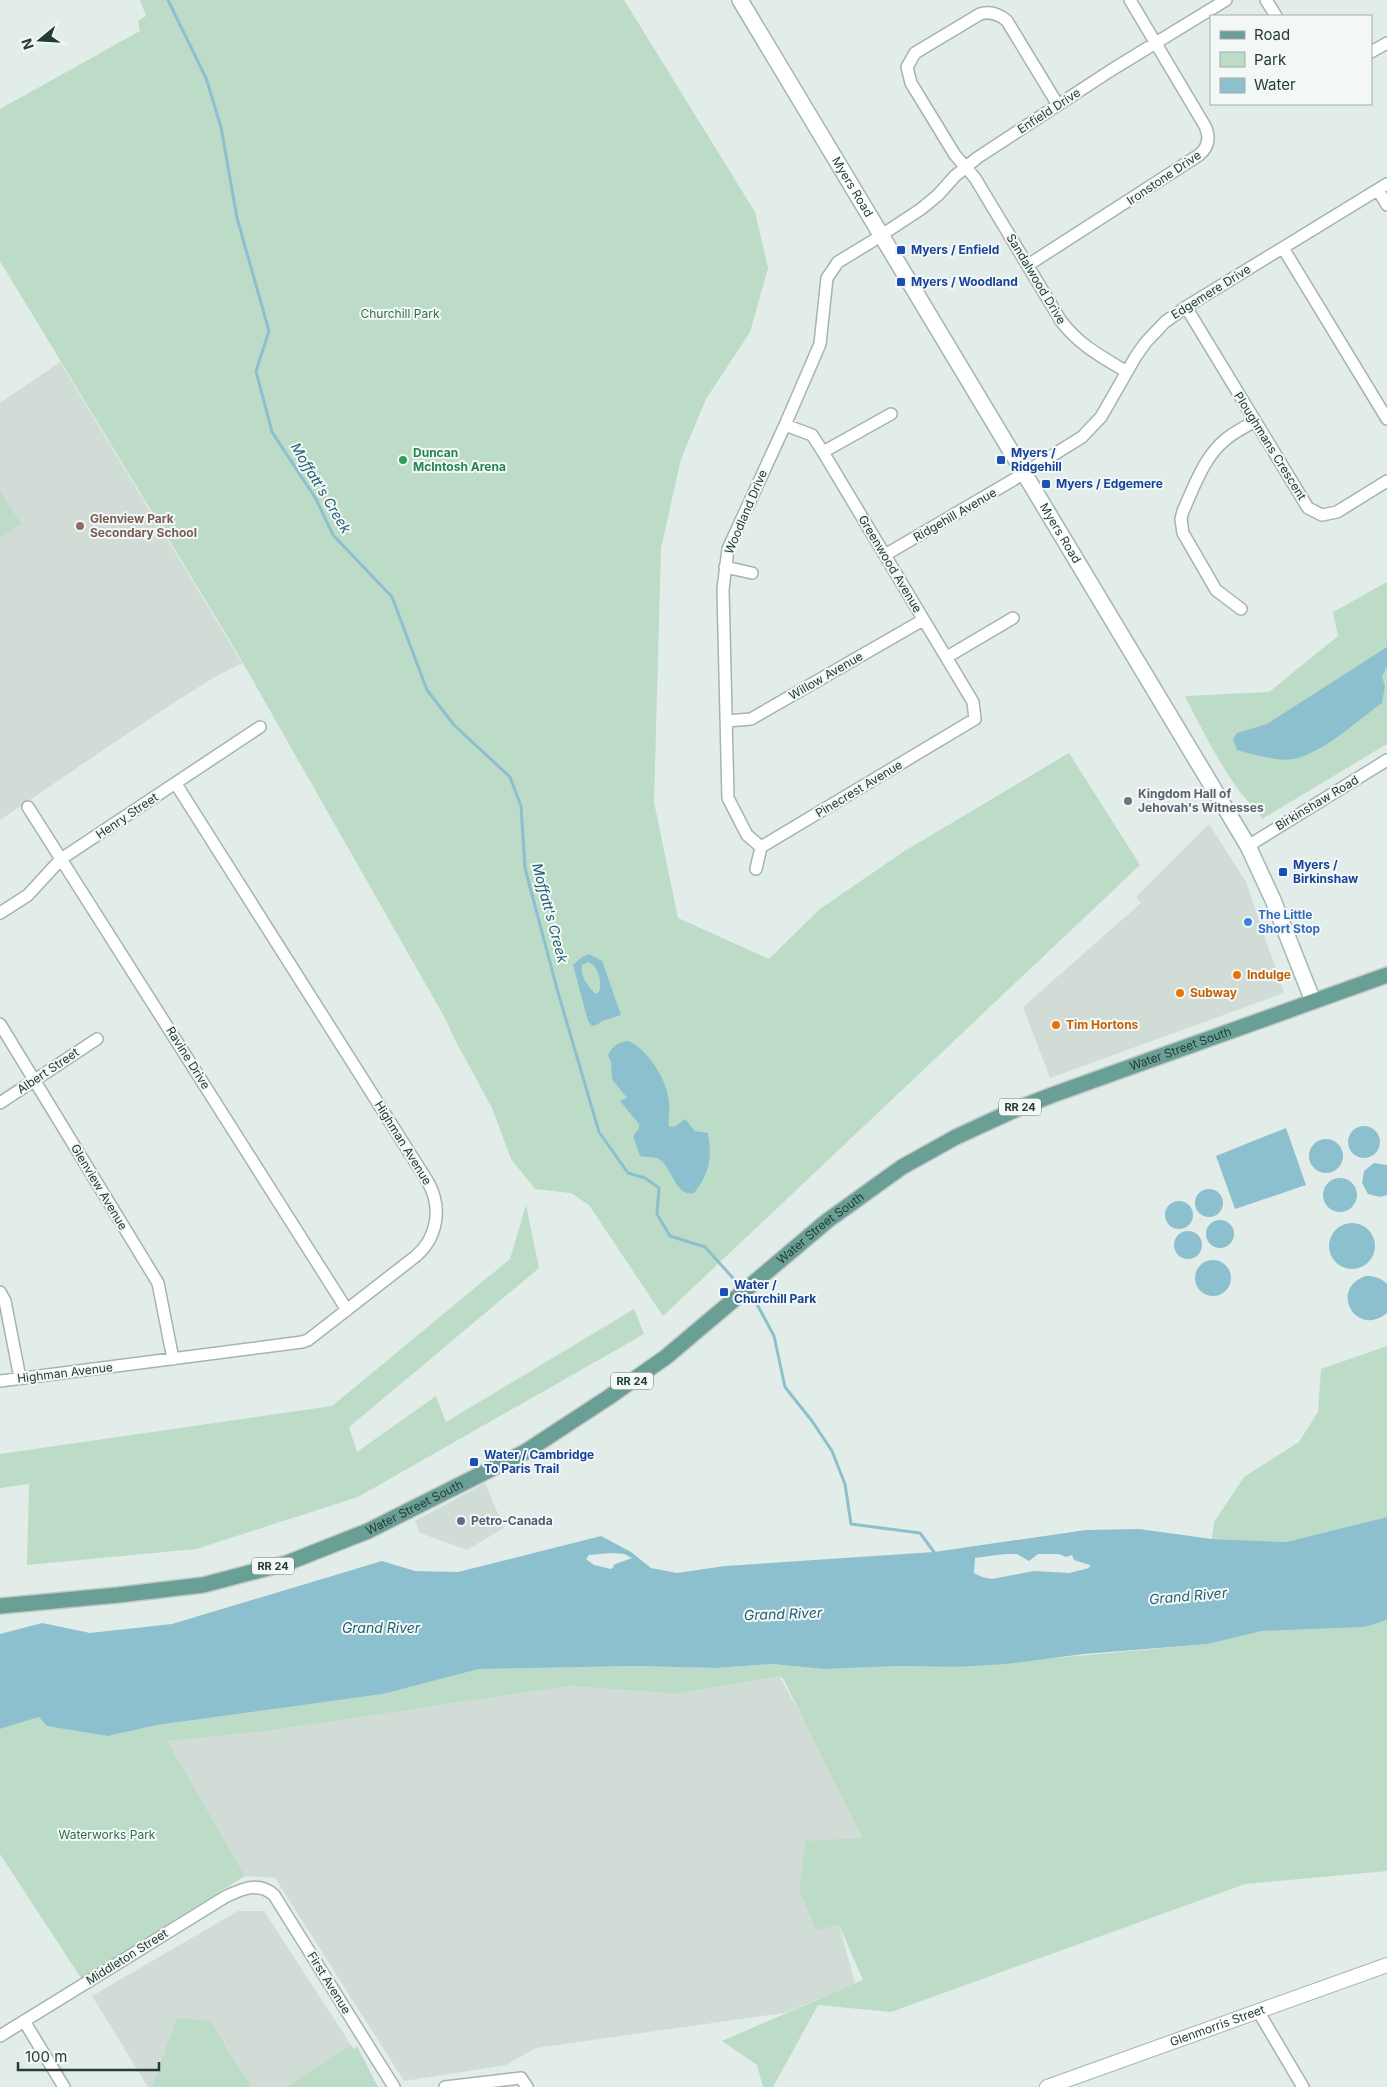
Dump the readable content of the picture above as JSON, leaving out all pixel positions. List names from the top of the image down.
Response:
{
  "streets": {
    "main road": ["Myers Road", "Water Street South", "RR 24"],
    "street": [
      "Enfield Drive",
      "Ironstone Drive",
      "Sandalwood Drive",
      "Edgemere Drive",
      "Ploughmans Crescent",
      "Woodland Drive",
      "Ridgehill Avenue",
      "Greenwood Avenue",
      "Willow Avenue",
      "Pinecrest Avenue",
      "Birkinshaw Road",
      "Henry Street",
      "Ravine Drive",
      "Albert Street",
      "Highman Avenue",
      "Glenview Avenue",
      "Middleton Street",
      "First Avenue",
      "Glenmorris Street"
    ]
  },
  "crossings": [
    ["Enfield Drive", "Ironstone Drive"],
    ["Enfield Drive", "Myers Road"],
    ["Enfield Drive", "Sandalwood Drive"],
    ["Enfield Drive", "Woodland Drive"],
    ["Ironstone Drive", "Sandalwood Drive"],
    ["Myers Road", "Edgemere Drive"],
    ["Myers Road", "Woodland Drive"],
    ["Myers Road", "Ridgehill Avenue"],
    ["Myers Road", "Birkinshaw Road"],
    ["Myers Road", "Water Street South"],
    ["Sandalwood Drive", "Edgemere Drive"],
    ["Edgemere Drive", "Ploughmans Crescent"],
    ["Edgemere Drive", "Ridgehill Avenue"],
    ["Woodland Drive", "Greenwood Avenue"],
    ["Woodland Drive", "Willow Avenue"],
    ["Woodland Drive", "Pinecrest Avenue"],
    ["Ridgehill Avenue", "Greenwood Avenue"],
    ["Greenwood Avenue", "Willow Avenue"],
    ["Greenwood Avenue", "Pinecrest Avenue"],
    ["Henry Street", "Ravine Drive"],
    ["Henry Street", "Highman Avenue"],
    ["Ravine Drive", "Highman Avenue"],
    ["Albert Street", "Glenview Avenue"],
    ["Highman Avenue", "Glenview Avenue"],
    ["Middleton Street", "First Avenue"]
  ],
  "water": ["Moffatt's Creek", "Grand River"],
  "parks": ["Churchill Park", "Waterworks Park"],
  "places": {
    "transit": [
      "Myers / Enfield",
      "Myers / Woodland",
      "Myers / Ridgehill",
      "Myers / Edgemere",
      "Myers / Birkinshaw",
      "Water / Churchill Park",
      "Water / Cambridge To Paris Trail"
    ],
    "other": [
      "Duncan McIntosh Arena",
      "Glenview Park Secondary School",
      "Kingdom Hall of Jehovah's Witnesses",
      "The Little Short Stop",
      "Indulge",
      "Subway",
      "Tim Hortons",
      "Petro-Canada"
    ]
  },
  "legend": ["Road", "Park", "Water"],
  "scale_bar": "100 m",
  "north": "left"
}
